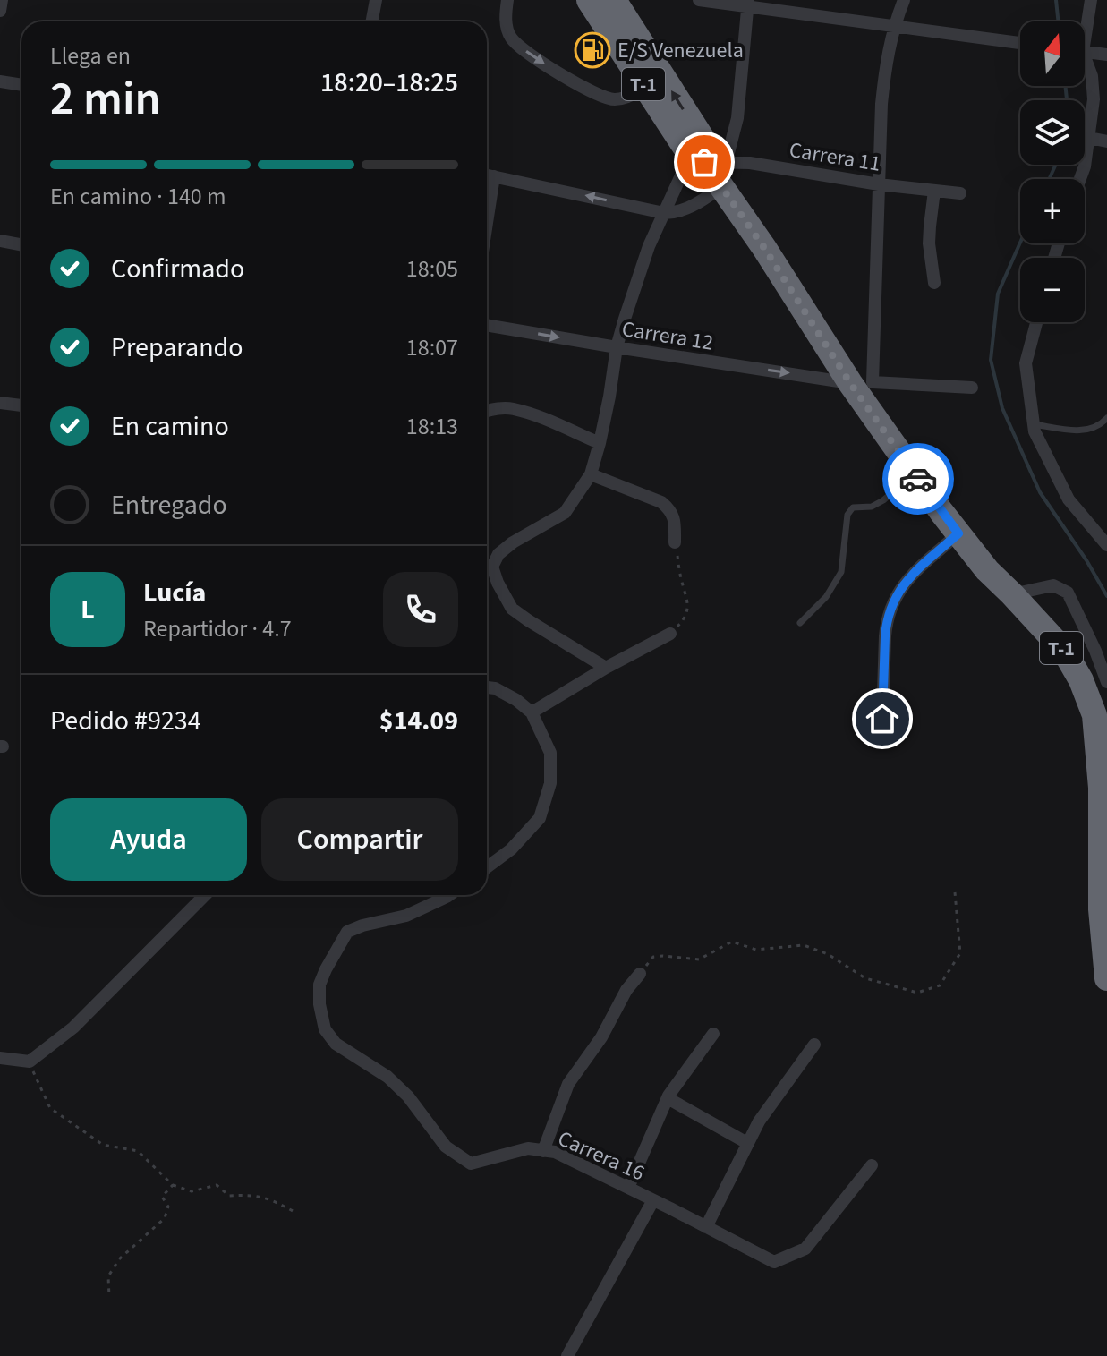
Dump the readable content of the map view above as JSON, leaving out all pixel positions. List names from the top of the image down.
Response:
{
  "streets": {
    "highway": ["T-1"],
    "street": ["Carrera 11", "Carrera 12", "Carrera 16"]
  },
  "crossings": [
    ["T-1", "Carrera 11"],
    ["T-1", "Carrera 12"]
  ],
  "places": {
    "fuel station": ["E/S Venezuela"]
  },
  "north": "top",
  "page": {
    "map_buttons": ["+", "−"],
    "heading": ["2 min", "Llega en", "18:20–18:25"],
    "panel": [
      "Lucía",
      "Repartidor · 4.7",
      "Pedido #9234",
      "$14.09"
    ],
    "bar": "En camino · 140 m",
    "list": [
      ["Confirmado", "18:05"],
      ["Preparando", "18:07"],
      ["En camino", "18:13"],
      "Entregado"
    ],
    "round": "L",
    "buttons": ["Ayuda", "Compartir"]
  }
}
